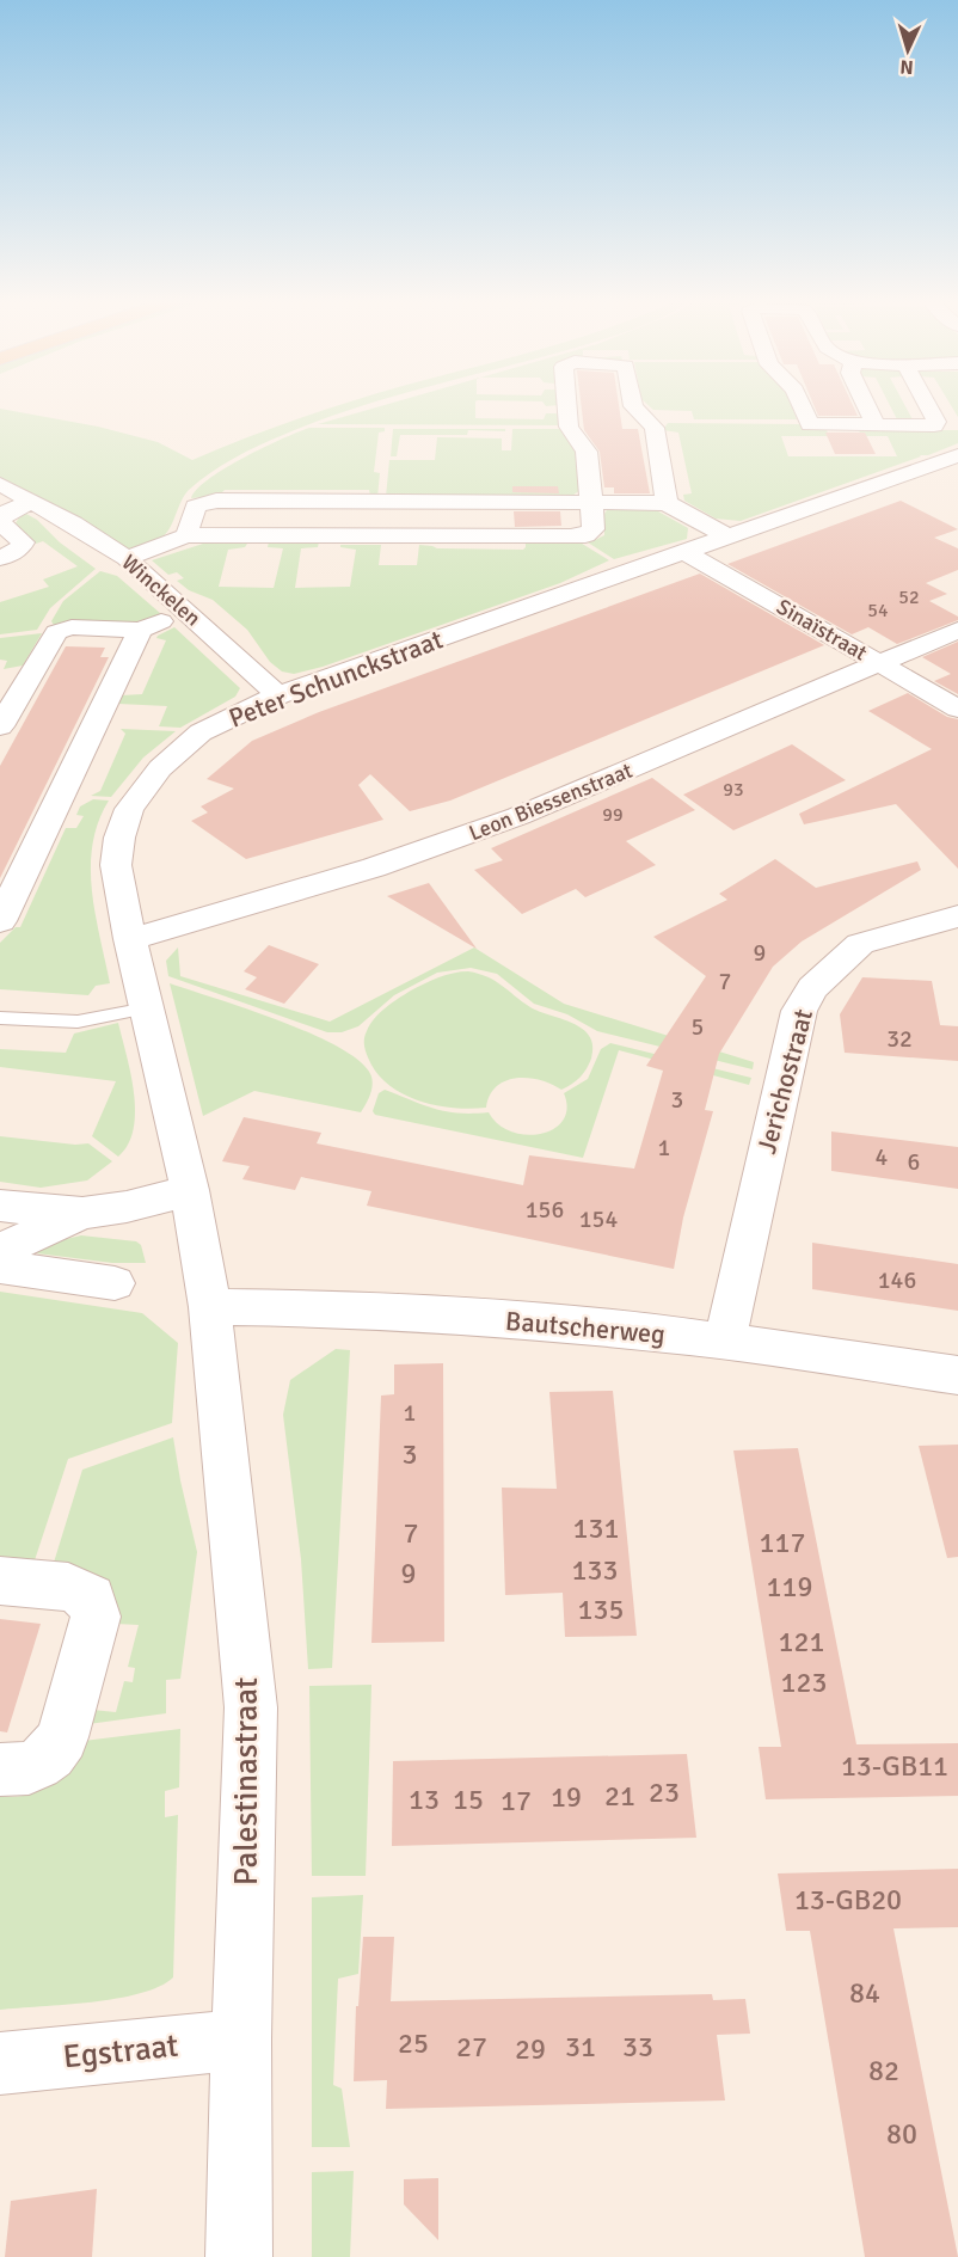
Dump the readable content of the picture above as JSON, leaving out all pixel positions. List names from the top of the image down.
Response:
{
  "streets": {
    "street": [
      "Winckelen",
      "Sinaïstraat",
      "Peter Schunckstraat",
      "Leon Biessenstraat",
      "Jerichostraat",
      "Bautscherweg",
      "Palestinastraat",
      "Egstraat"
    ]
  },
  "crossings": [
    ["Winckelen", "Peter Schunckstraat"],
    ["Sinaïstraat", "Peter Schunckstraat"],
    ["Sinaïstraat", "Leon Biessenstraat"],
    ["Peter Schunckstraat", "Leon Biessenstraat"],
    ["Peter Schunckstraat", "Bautscherweg"],
    ["Peter Schunckstraat", "Palestinastraat"],
    ["Jerichostraat", "Bautscherweg"],
    ["Bautscherweg", "Palestinastraat"],
    ["Palestinastraat", "Egstraat"]
  ],
  "house_numbers": [
    "52",
    "54",
    "93",
    "99",
    "9",
    "7",
    "5",
    "32",
    "3",
    "1",
    "4",
    "6",
    "156",
    "154",
    "146",
    "1",
    "3",
    "131",
    "7",
    "117",
    "133",
    "9",
    "119",
    "135",
    "121",
    "123",
    "13-GB11",
    "23",
    "21",
    "19",
    "13",
    "15",
    "17",
    "13-GB20",
    "84",
    "25",
    "27",
    "31",
    "33",
    "29",
    "82",
    "80"
  ],
  "north": "bottom"
}
